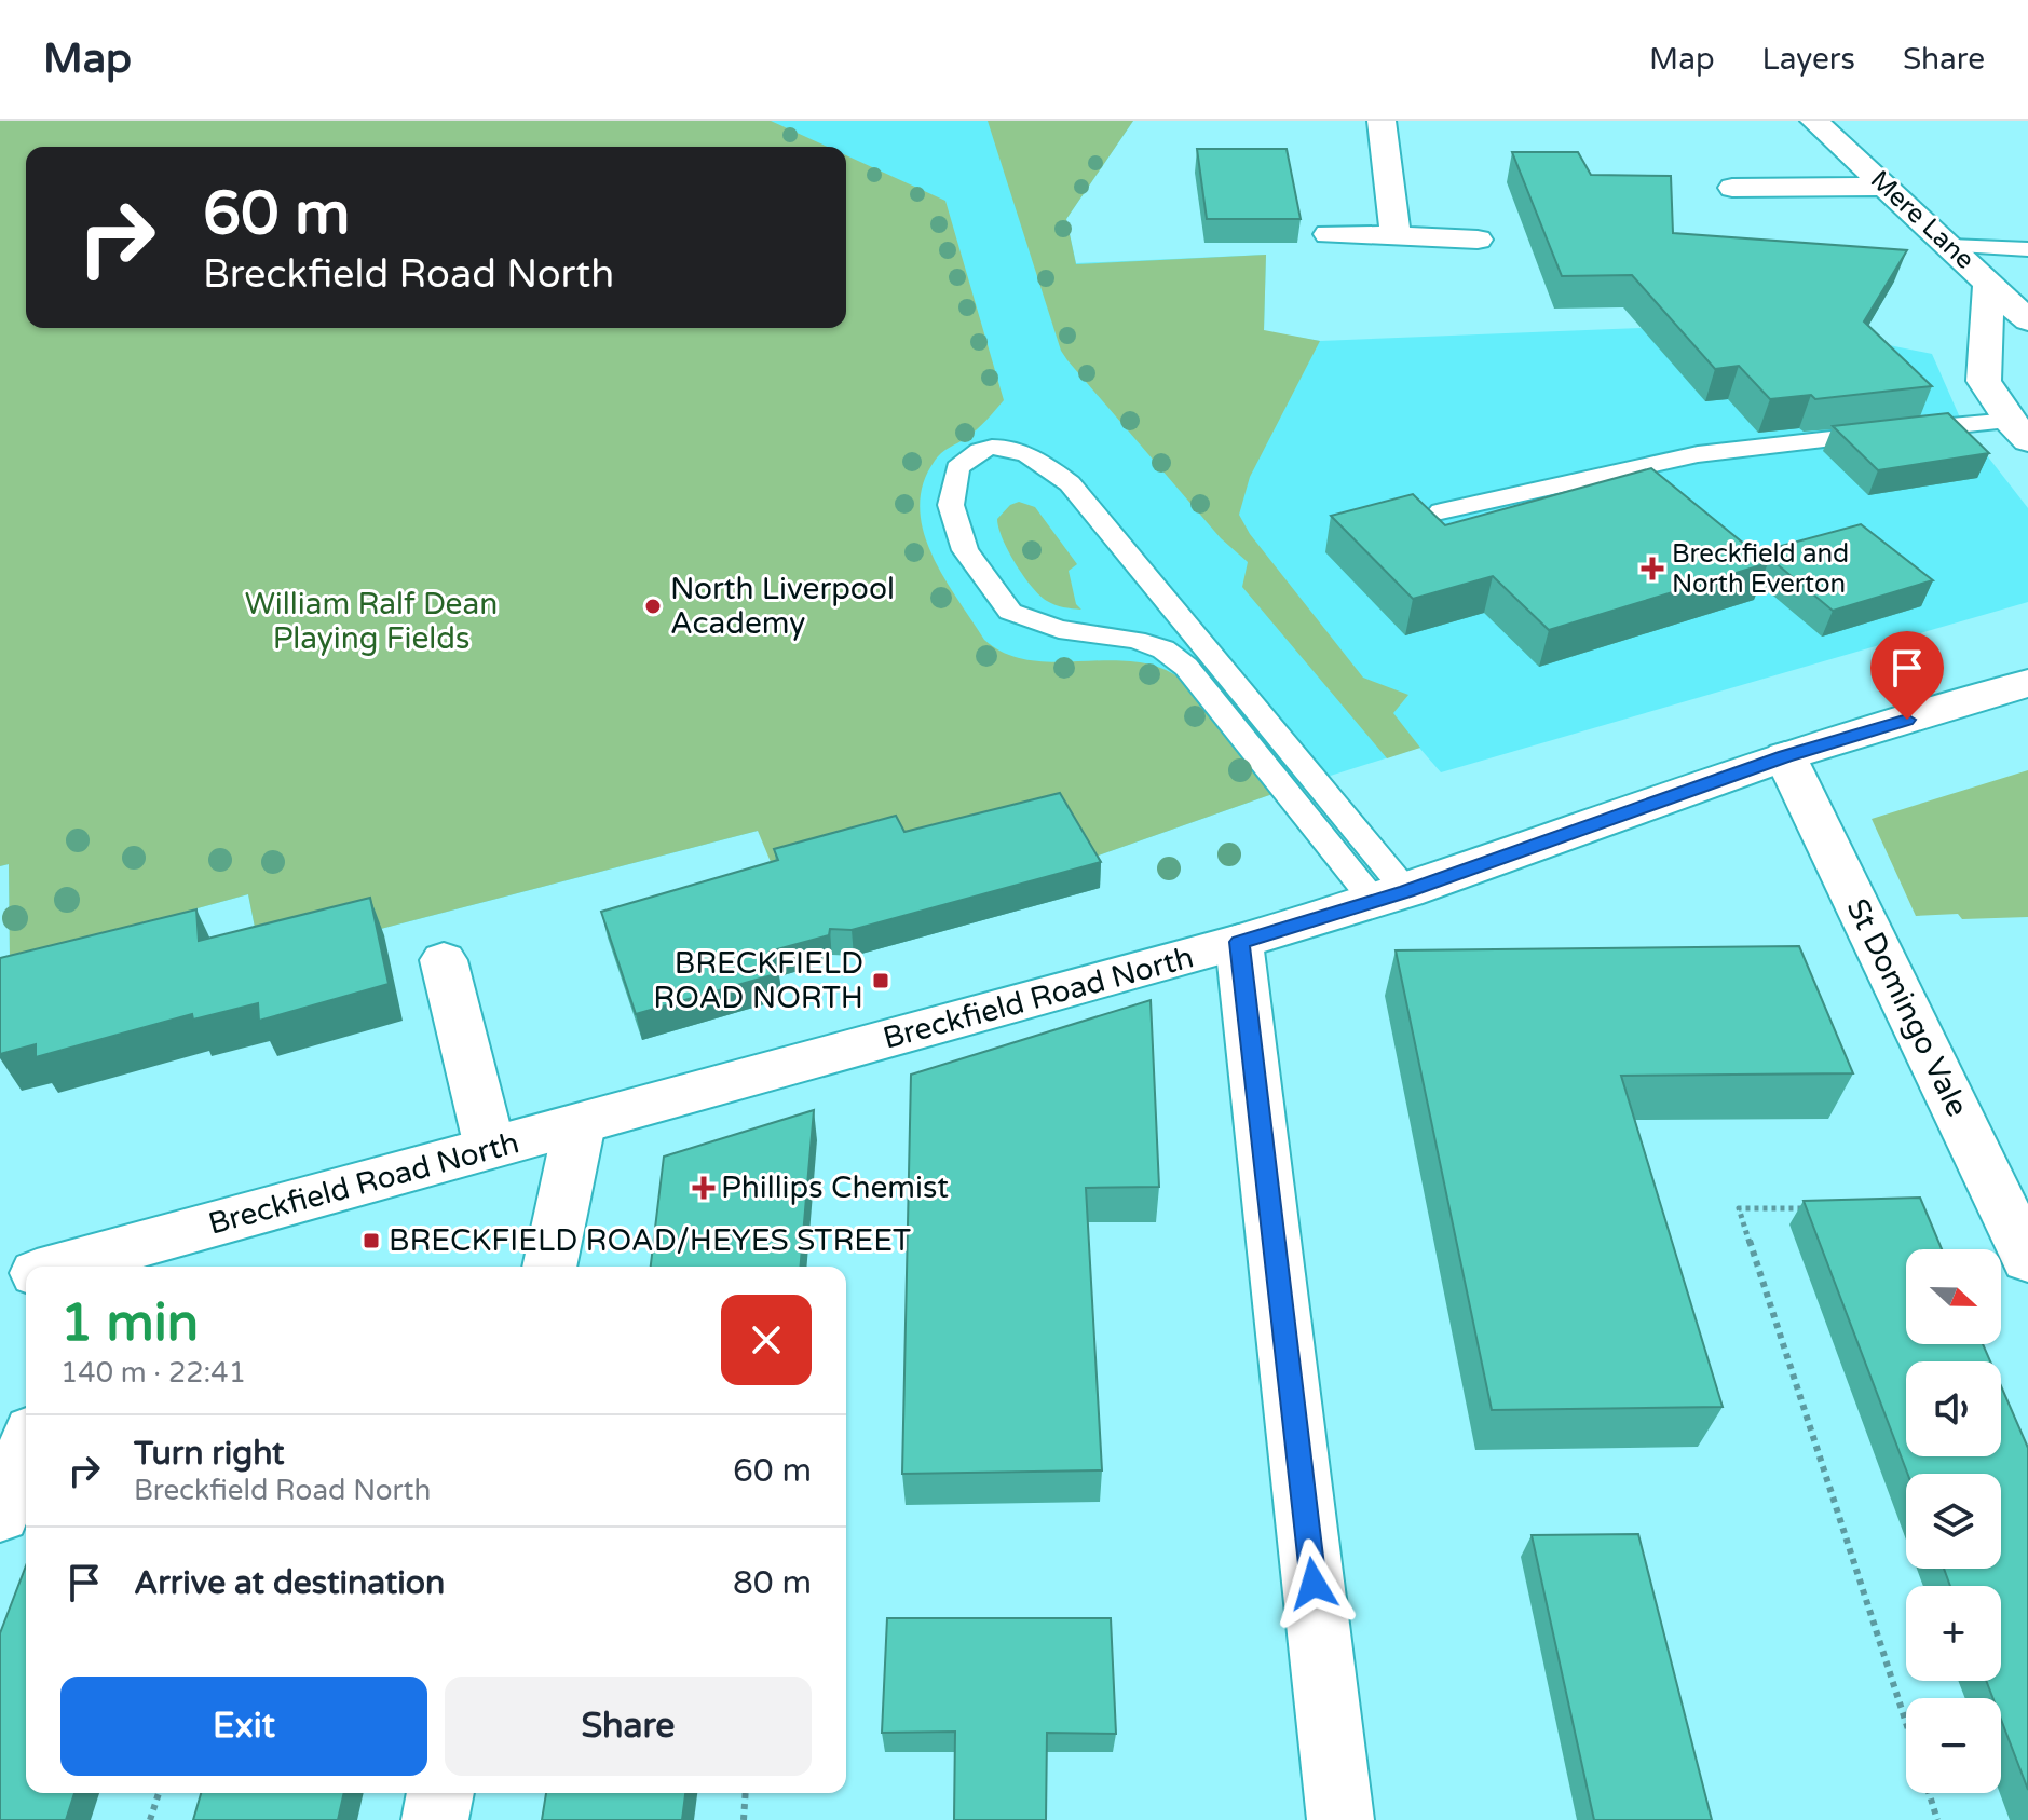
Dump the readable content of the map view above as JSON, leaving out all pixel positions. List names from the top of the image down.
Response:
{
  "streets": {
    "street": ["Mere Lane", "Breckfield Road North", "St Domingo Vale"]
  },
  "crossings": [
    ["Breckfield Road North", "St Domingo Vale"]
  ],
  "parks": ["William Ralf Dean Playing Fields"],
  "places": {
    "health": ["Breckfield and North Everton", "Phillips Chemist"],
    "other": ["North Liverpool Academy"],
    "transit": ["BRECKFIELD ROAD NORTH", "BRECKFIELD ROAD/HEYES STREET"]
  },
  "north": "right",
  "page": {
    "header": "Map",
    "nav": ["Map", "Layers", "Share"],
    "turn": ["60 m", "Breckfield Road North"],
    "map_buttons": ["+", "−"],
    "heading": ["1 min", "140 m · 22:41"],
    "list": [
      {
        "name": "Turn right",
        "note": "Breckfield Road North",
        "value": "60 m"
      },
      {
        "name": "Arrive at destination",
        "value": "80 m"
      }
    ],
    "buttons": ["Exit", "Share"]
  }
}
